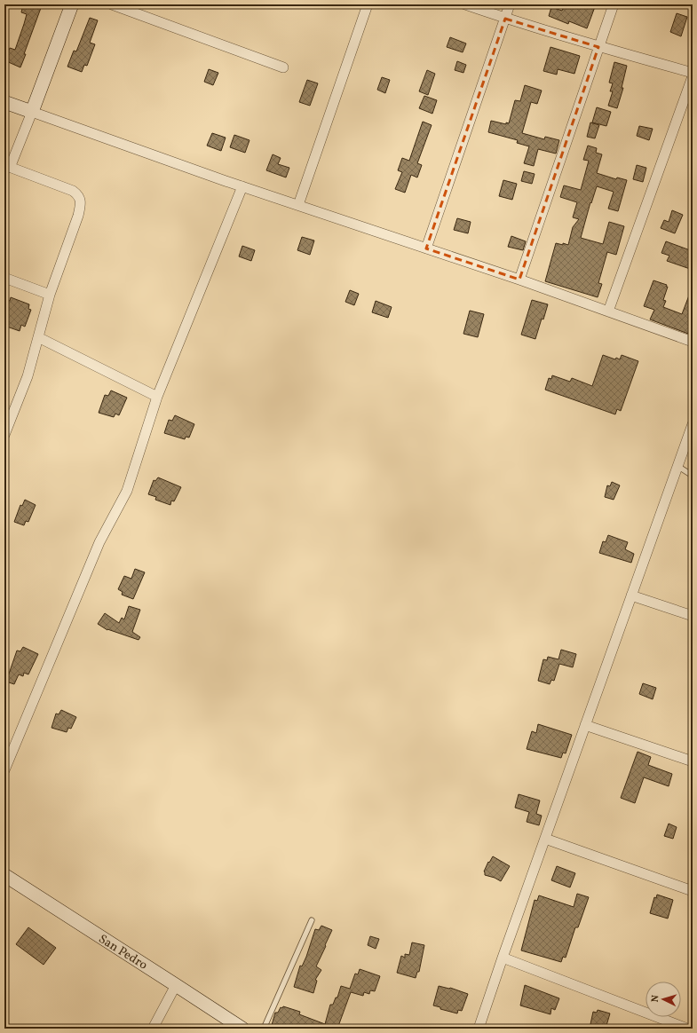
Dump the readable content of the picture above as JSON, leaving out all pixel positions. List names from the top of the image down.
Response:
{
  "streets": {
    "street": ["San Pedro"]
  },
  "north": "left"
}
